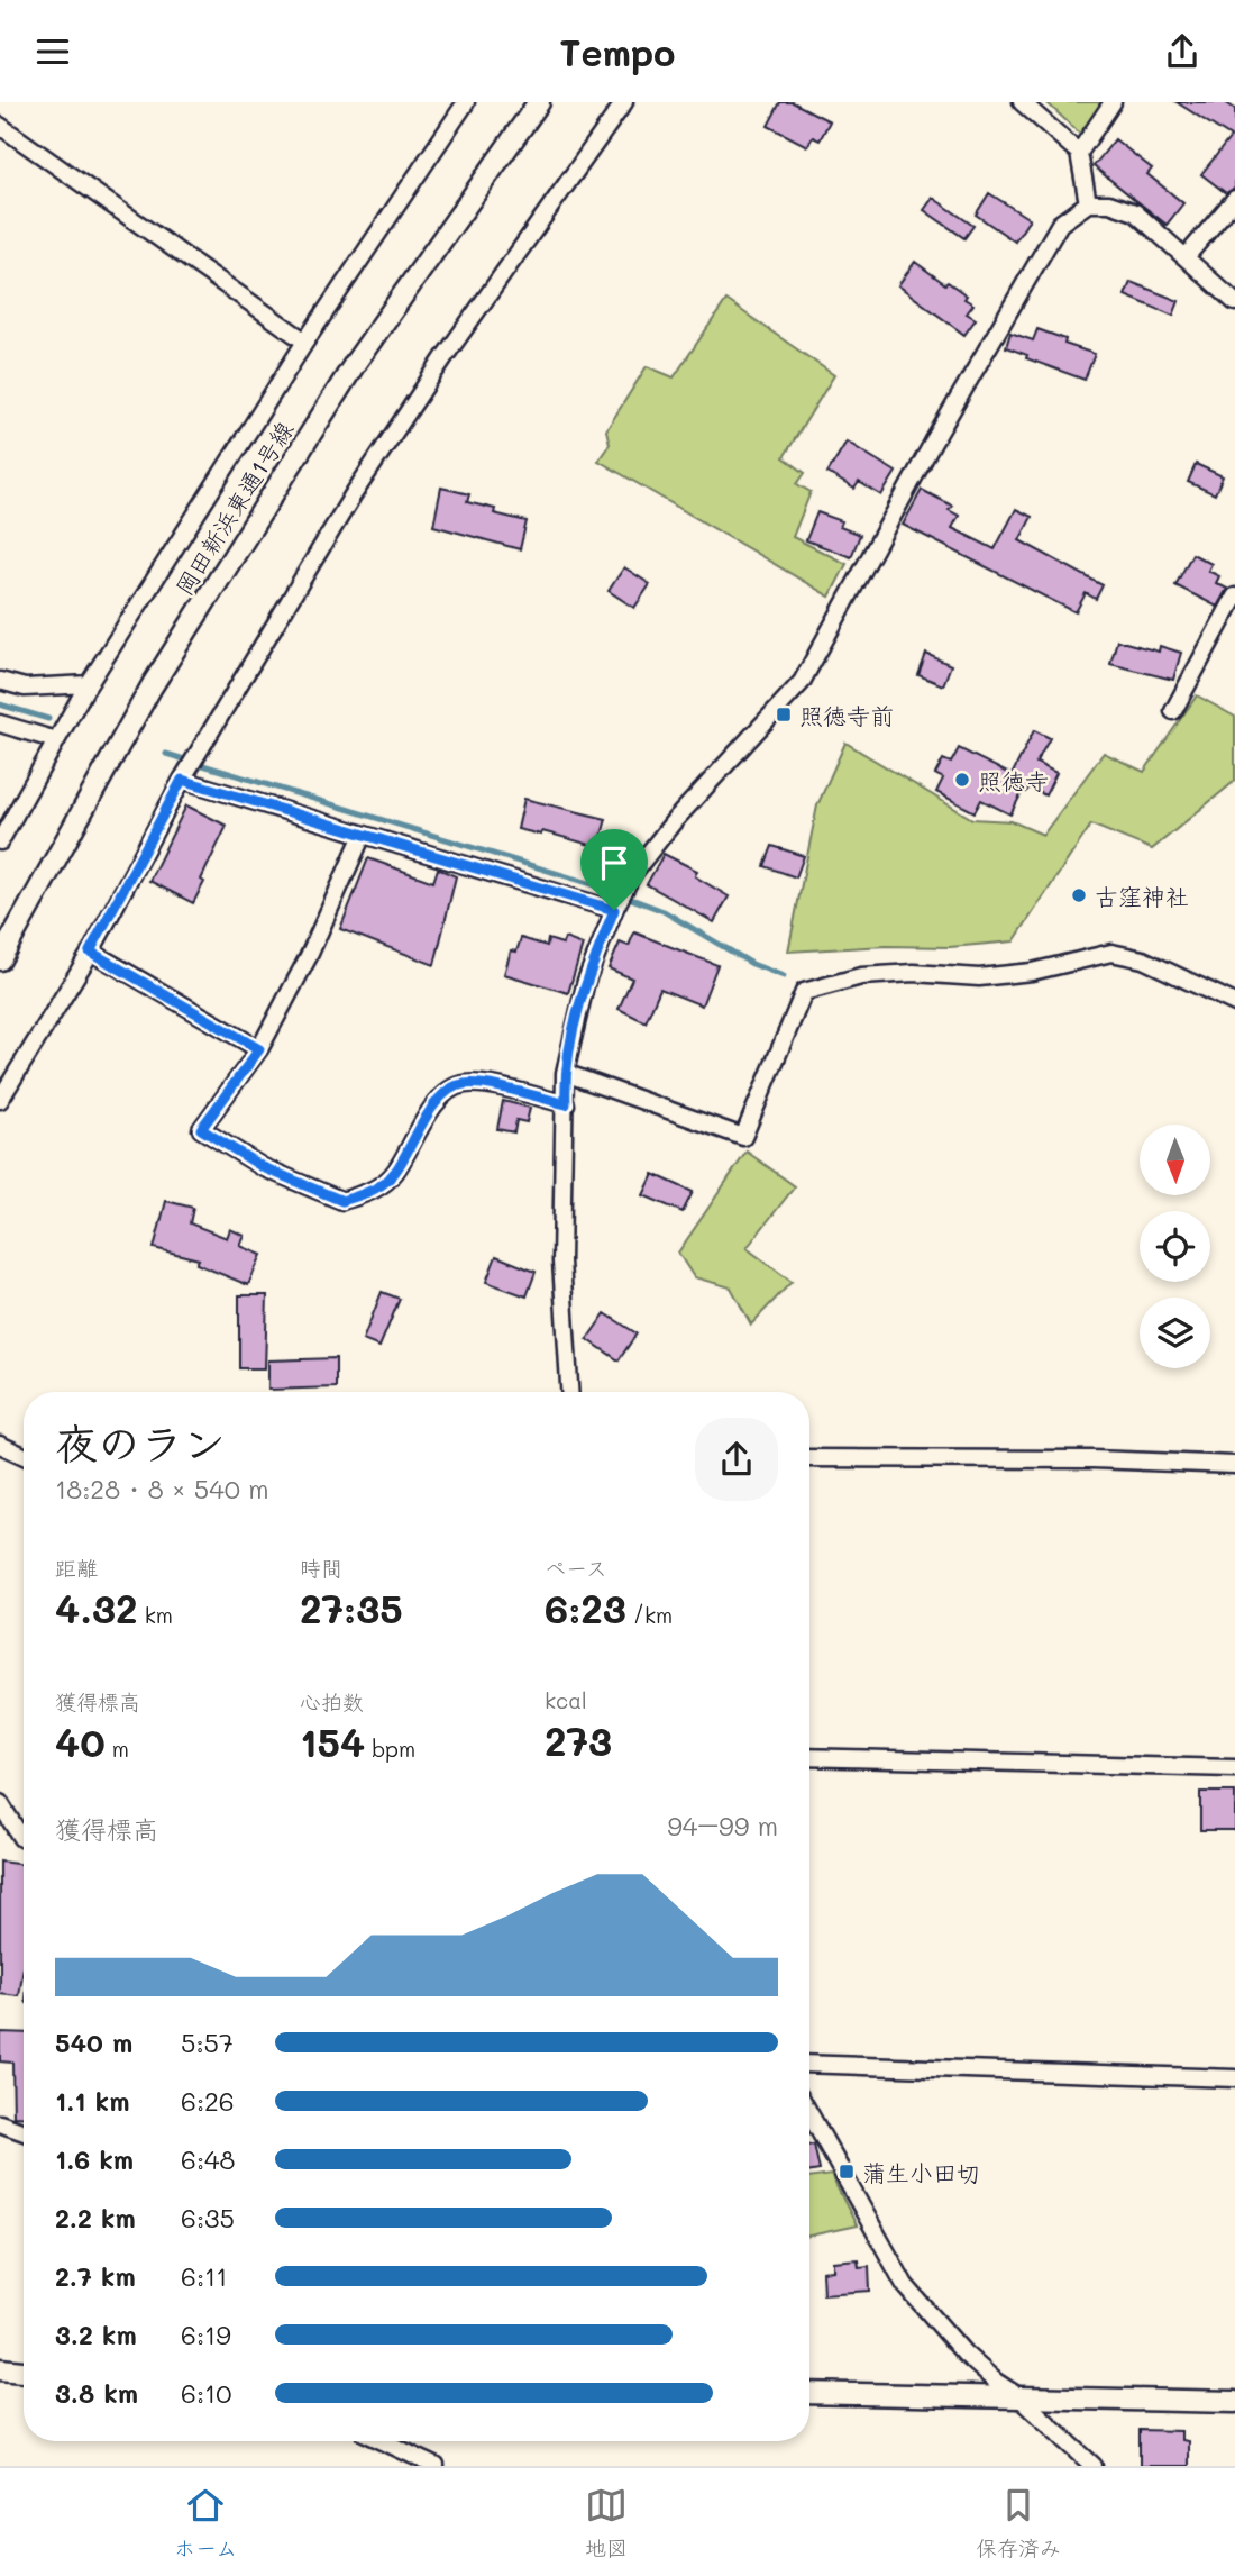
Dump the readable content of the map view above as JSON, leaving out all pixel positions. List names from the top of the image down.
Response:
{
  "streets": {
    "street": ["岡田新浜東通1号線"]
  },
  "places": {
    "transit": ["照徳寺前", "蒲生小田切"],
    "other": ["照徳寺", "古窪神社"]
  },
  "north": "bottom",
  "page": {
    "header": "Tempo",
    "heading": ["夜のラン", "18:28 · 8 × 540 m"],
    "stats": [
      ["距離", "4.32 km"],
      ["時間", "27:35"],
      ["ペース", "6:23 /km"],
      ["獲得標高", "40 m"],
      ["心拍数", "154 bpm"],
      ["kcal", "273"]
    ],
    "chart": ["獲得標高", "94–99 m"],
    "list": [
      {
        "name": "540 m",
        "note": "5:57"
      },
      {
        "name": "1.1 km",
        "note": "6:26"
      },
      {
        "name": "1.6 km",
        "note": "6:48"
      },
      {
        "name": "2.2 km",
        "note": "6:35"
      },
      {
        "name": "2.7 km",
        "note": "6:11"
      },
      {
        "name": "3.2 km",
        "note": "6:19"
      },
      {
        "name": "3.8 km",
        "note": "6:10"
      }
    ],
    "tabs": ["ホーム", "地図", "保存済み"]
  }
}
